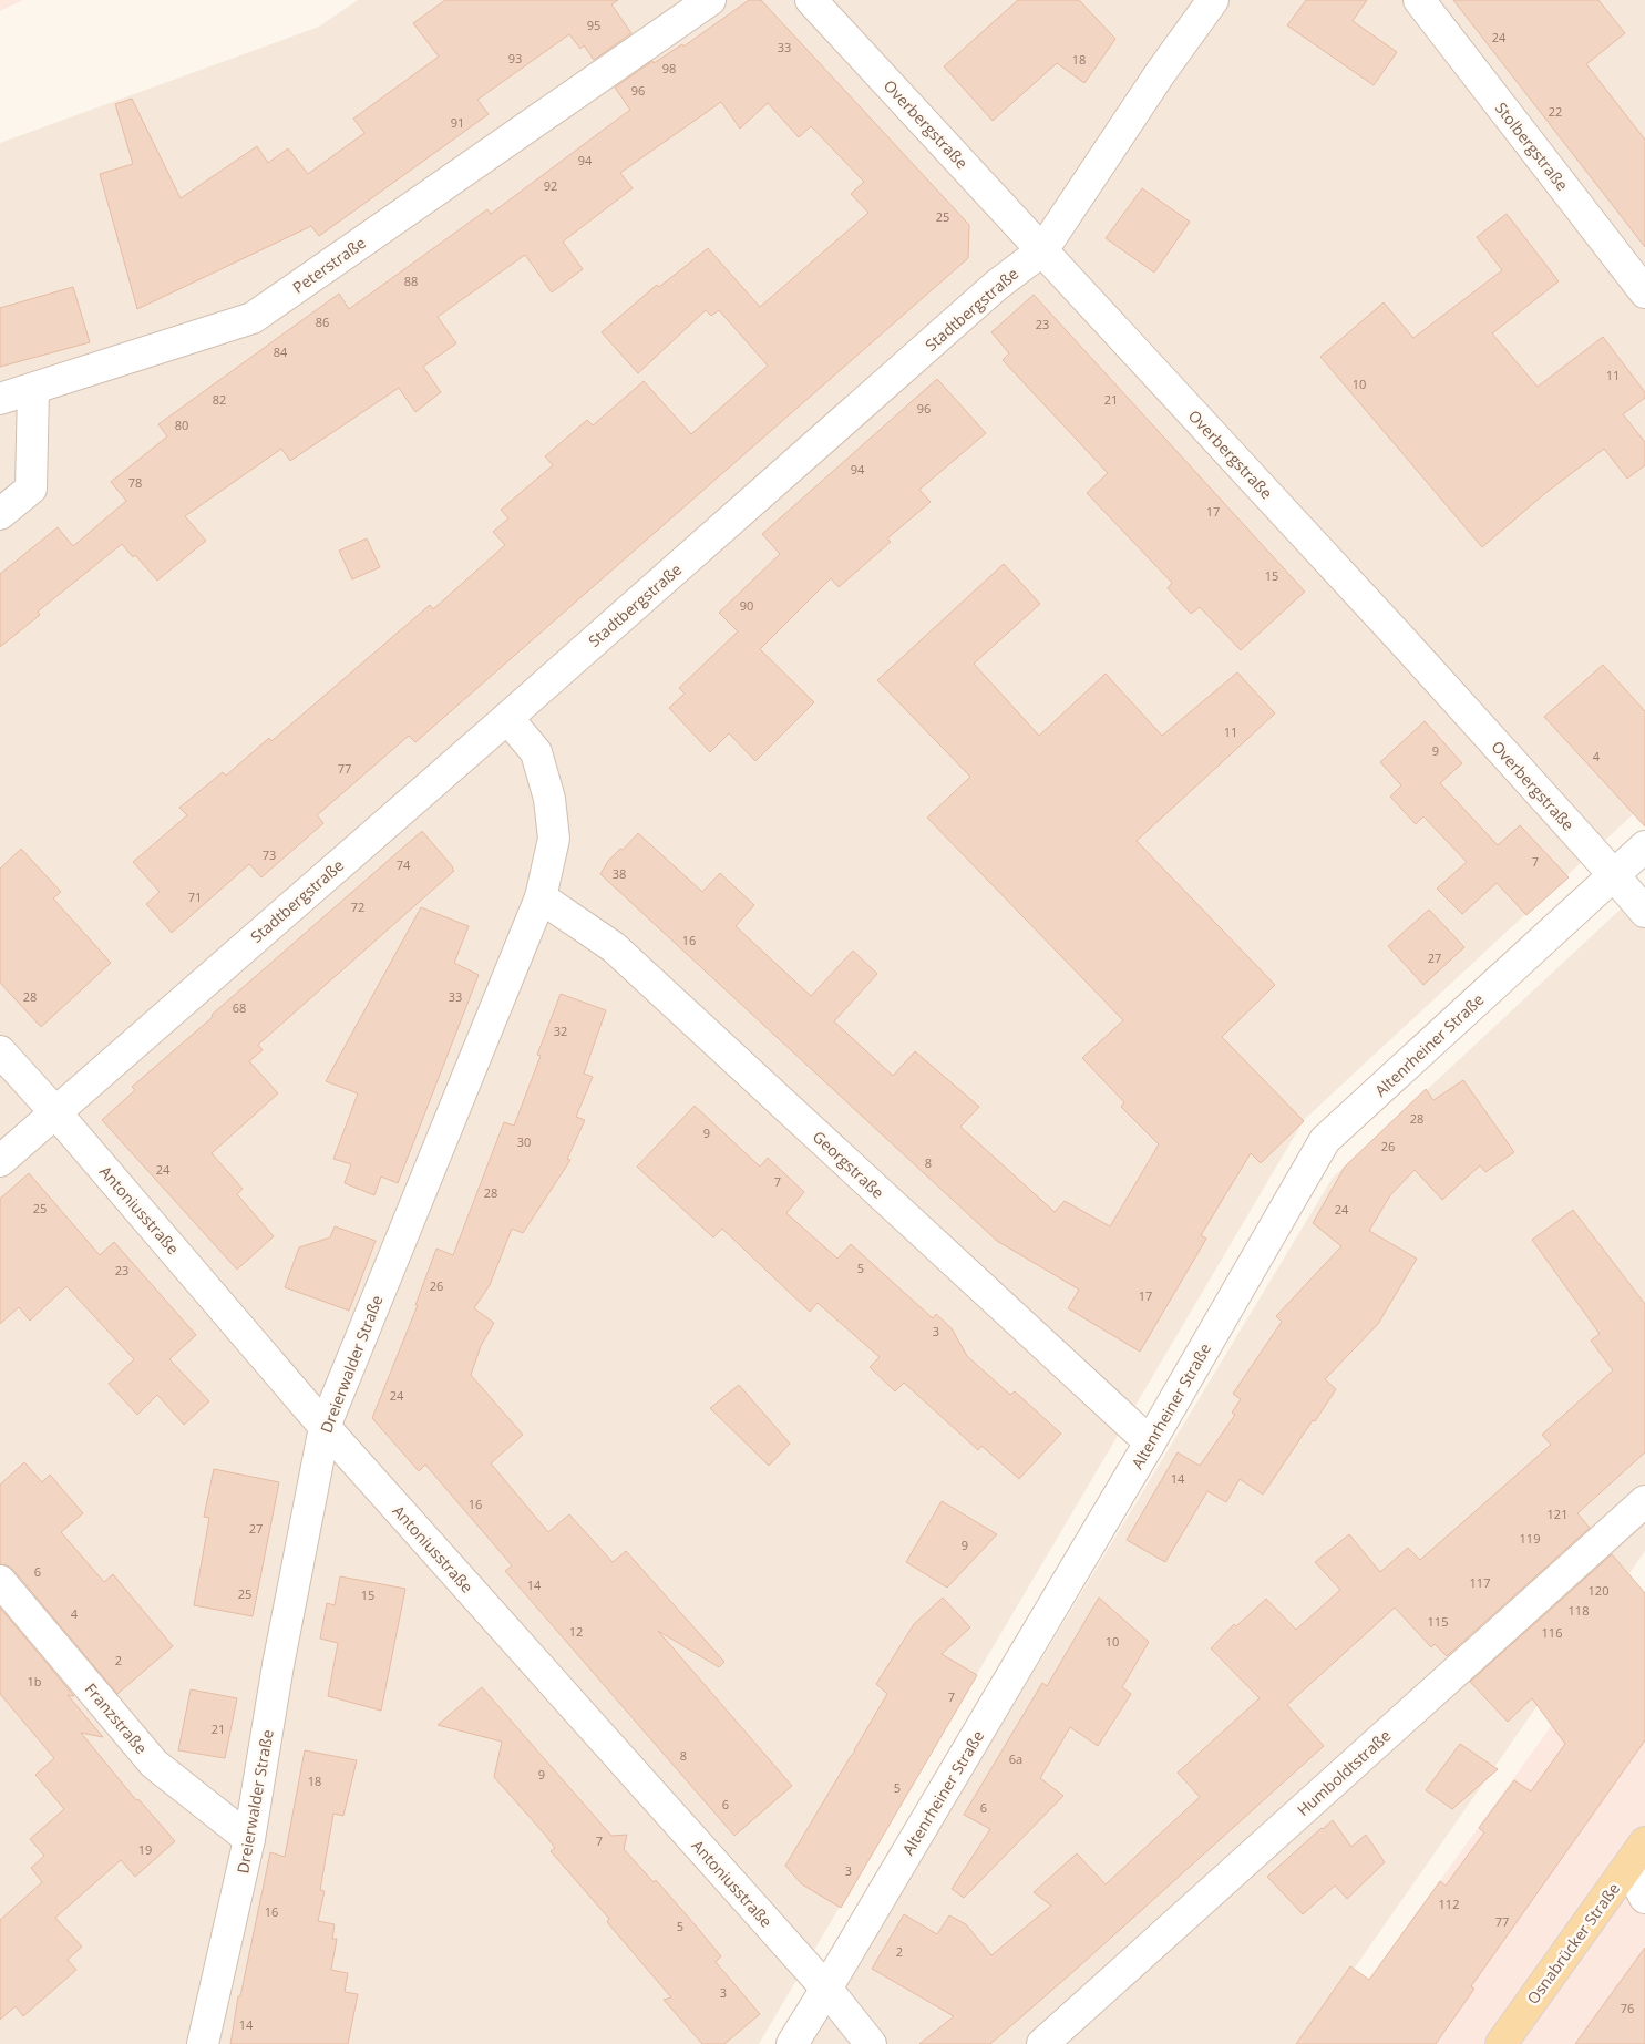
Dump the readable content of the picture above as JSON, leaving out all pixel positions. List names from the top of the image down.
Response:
{
  "streets": {
    "main road": ["Osnabrücker Straße"],
    "street": [
      "Overbergstraße",
      "Stolbergstraße",
      "Peterstraße",
      "Stadtbergstraße",
      "Altenrheiner Straße",
      "Georgstraße",
      "Antoniusstraße",
      "Dreierwalder Straße",
      "Franzstraße",
      "Humboldtstraße"
    ]
  },
  "crossings": [
    ["Overbergstraße", "Stadtbergstraße"],
    ["Overbergstraße", "Altenrheiner Straße"],
    ["Stadtbergstraße", "Antoniusstraße"],
    ["Stadtbergstraße", "Dreierwalder Straße"],
    ["Altenrheiner Straße", "Georgstraße"],
    ["Altenrheiner Straße", "Antoniusstraße"],
    ["Georgstraße", "Dreierwalder Straße"],
    ["Antoniusstraße", "Dreierwalder Straße"],
    ["Dreierwalder Straße", "Franzstraße"]
  ],
  "house_numbers": [
    "95",
    "24",
    "33",
    "93",
    "18",
    "98",
    "96",
    "22",
    "91",
    "94",
    "92",
    "25",
    "88",
    "86",
    "23",
    "84",
    "11",
    "10",
    "82",
    "21",
    "96",
    "80",
    "94",
    "78",
    "17",
    "15",
    "90",
    "11",
    "9",
    "4",
    "77",
    "73",
    "7",
    "74",
    "38",
    "71",
    "72",
    "16",
    "27",
    "28",
    "33",
    "68",
    "32",
    "28",
    "9",
    "30",
    "26",
    "8",
    "24",
    "7",
    "28",
    "25",
    "24",
    "5",
    "23",
    "26",
    "17",
    "3",
    "24",
    "14",
    "16",
    "121",
    "27",
    "119",
    "9",
    "6",
    "117",
    "14",
    "120",
    "25",
    "15",
    "118",
    "4",
    "115",
    "12",
    "116",
    "10",
    "2",
    "1b",
    "7",
    "21",
    "8",
    "6a",
    "9",
    "18",
    "5",
    "6",
    "6",
    "7",
    "19",
    "3",
    "112",
    "16",
    "77",
    "5",
    "2",
    "3",
    "76",
    "14"
  ]
}
